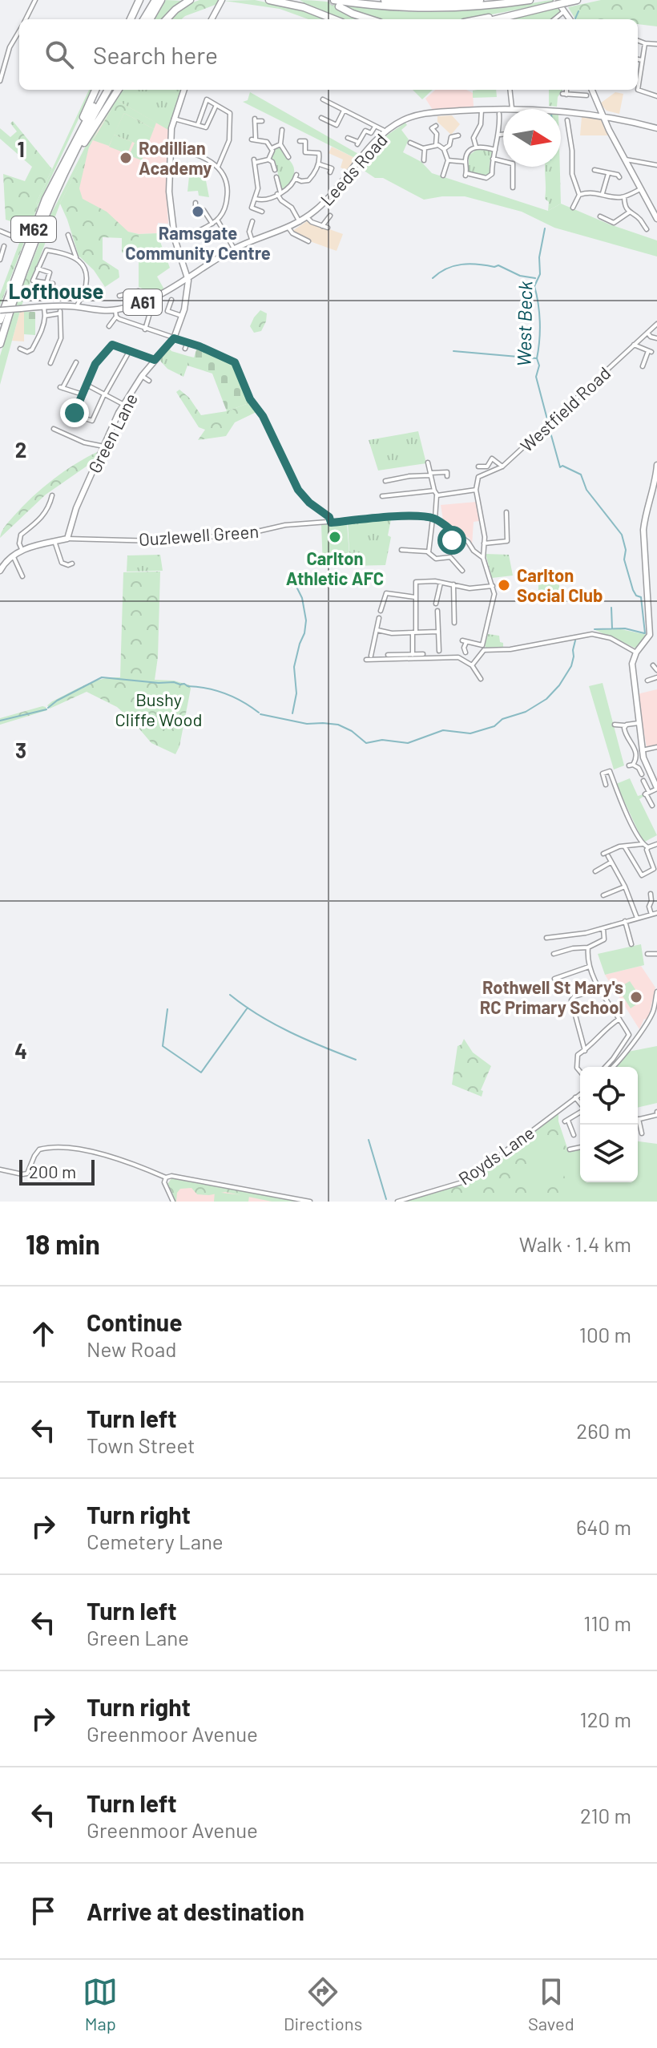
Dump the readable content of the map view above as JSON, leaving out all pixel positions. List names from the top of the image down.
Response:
{
  "streets": {
    "highway": ["M62"],
    "main road": [
      "Leeds Road",
      "A61",
      "Green Lane",
      "Ouzlewell Green"
    ],
    "street": ["Westfield Road", "Royds Lane"]
  },
  "crossings": [
    ["Green Lane", "Ouzlewell Green"]
  ],
  "districts": ["Lofthouse"],
  "water": ["West Beck"],
  "parks": ["Bushy Cliffe Wood"],
  "places": [
    "Rodillian Academy",
    "Ramsgate Community Centre",
    "Carlton Athletic AFC",
    "Carlton Social Club",
    "Rothwell St Mary's RC Primary School"
  ],
  "scale_bar": "200 m",
  "north": "right",
  "page": {
    "search": "Search here",
    "scale": "200 m",
    "heading": ["18 min", "Walk · 1.4 km"],
    "list": [
      ["Continue", "New Road", "100 m"],
      ["Turn left", "Town Street", "260 m"],
      ["Turn right", "Cemetery Lane", "640 m"],
      ["Turn left", "Green Lane", "110 m"],
      ["Turn right", "Greenmoor Avenue", "120 m"],
      ["Turn left", "Greenmoor Avenue", "210 m"],
      "Arrive at destination"
    ],
    "nav": ["Map", "Directions", "Saved"]
  },
  "grid": {
    "rows": [
      "1",
      "2",
      "3",
      "4"
    ]
  }
}
